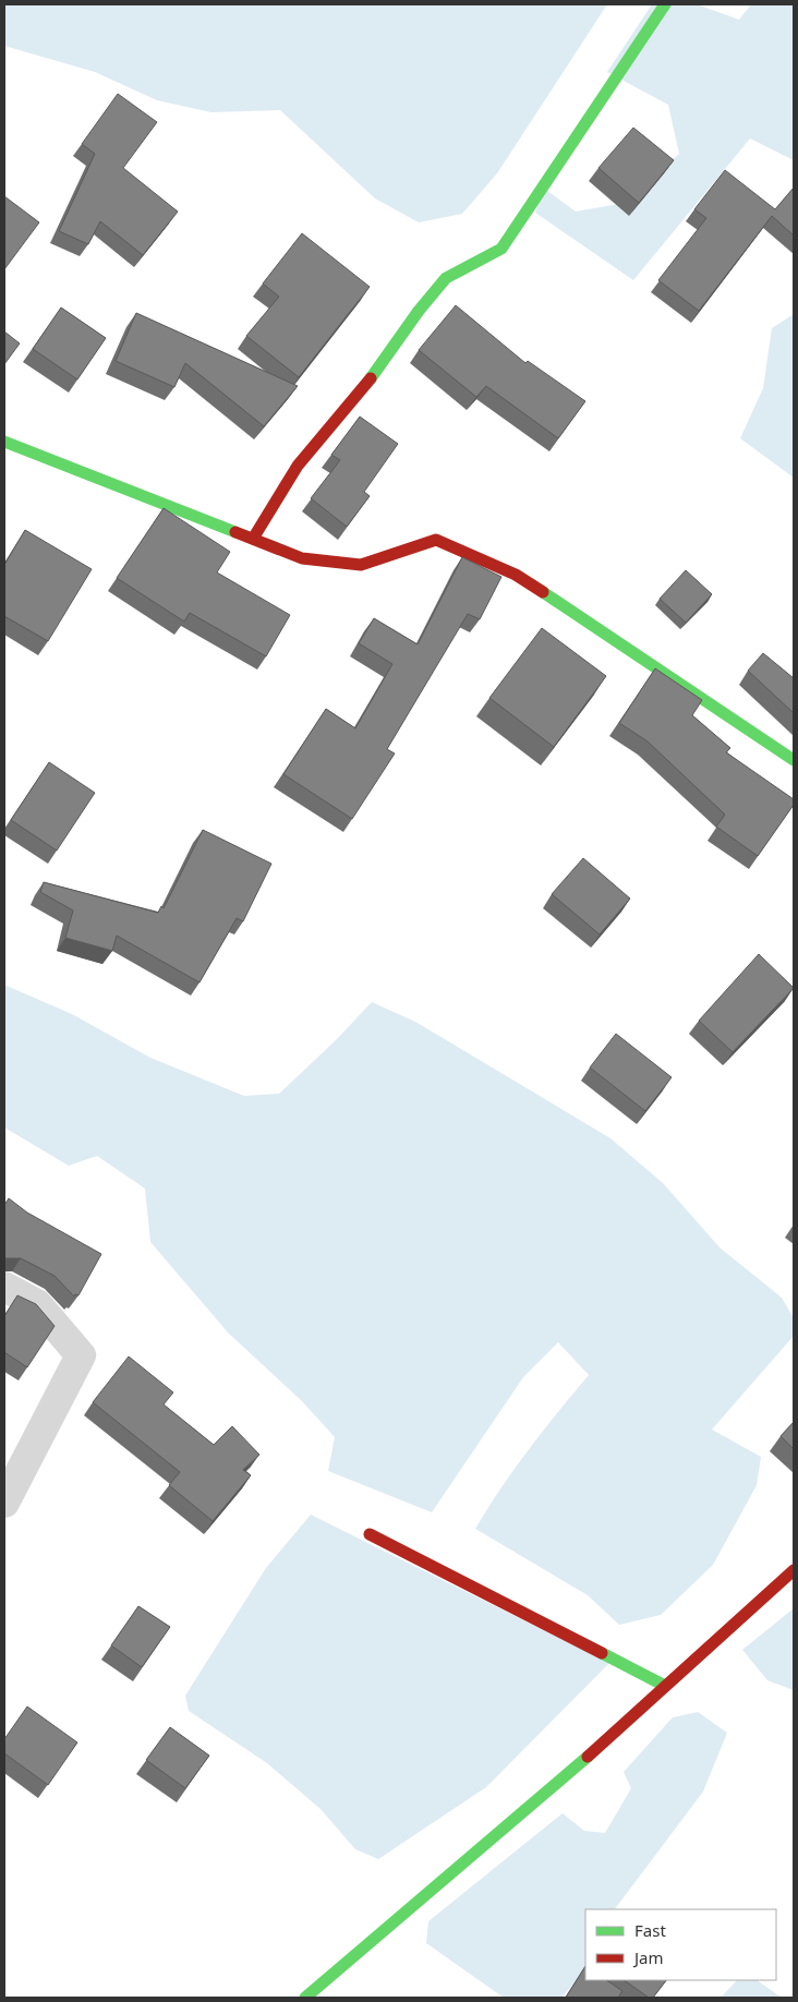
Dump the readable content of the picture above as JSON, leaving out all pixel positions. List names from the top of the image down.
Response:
{
  "legend": ["Fast", "Jam"]
}
